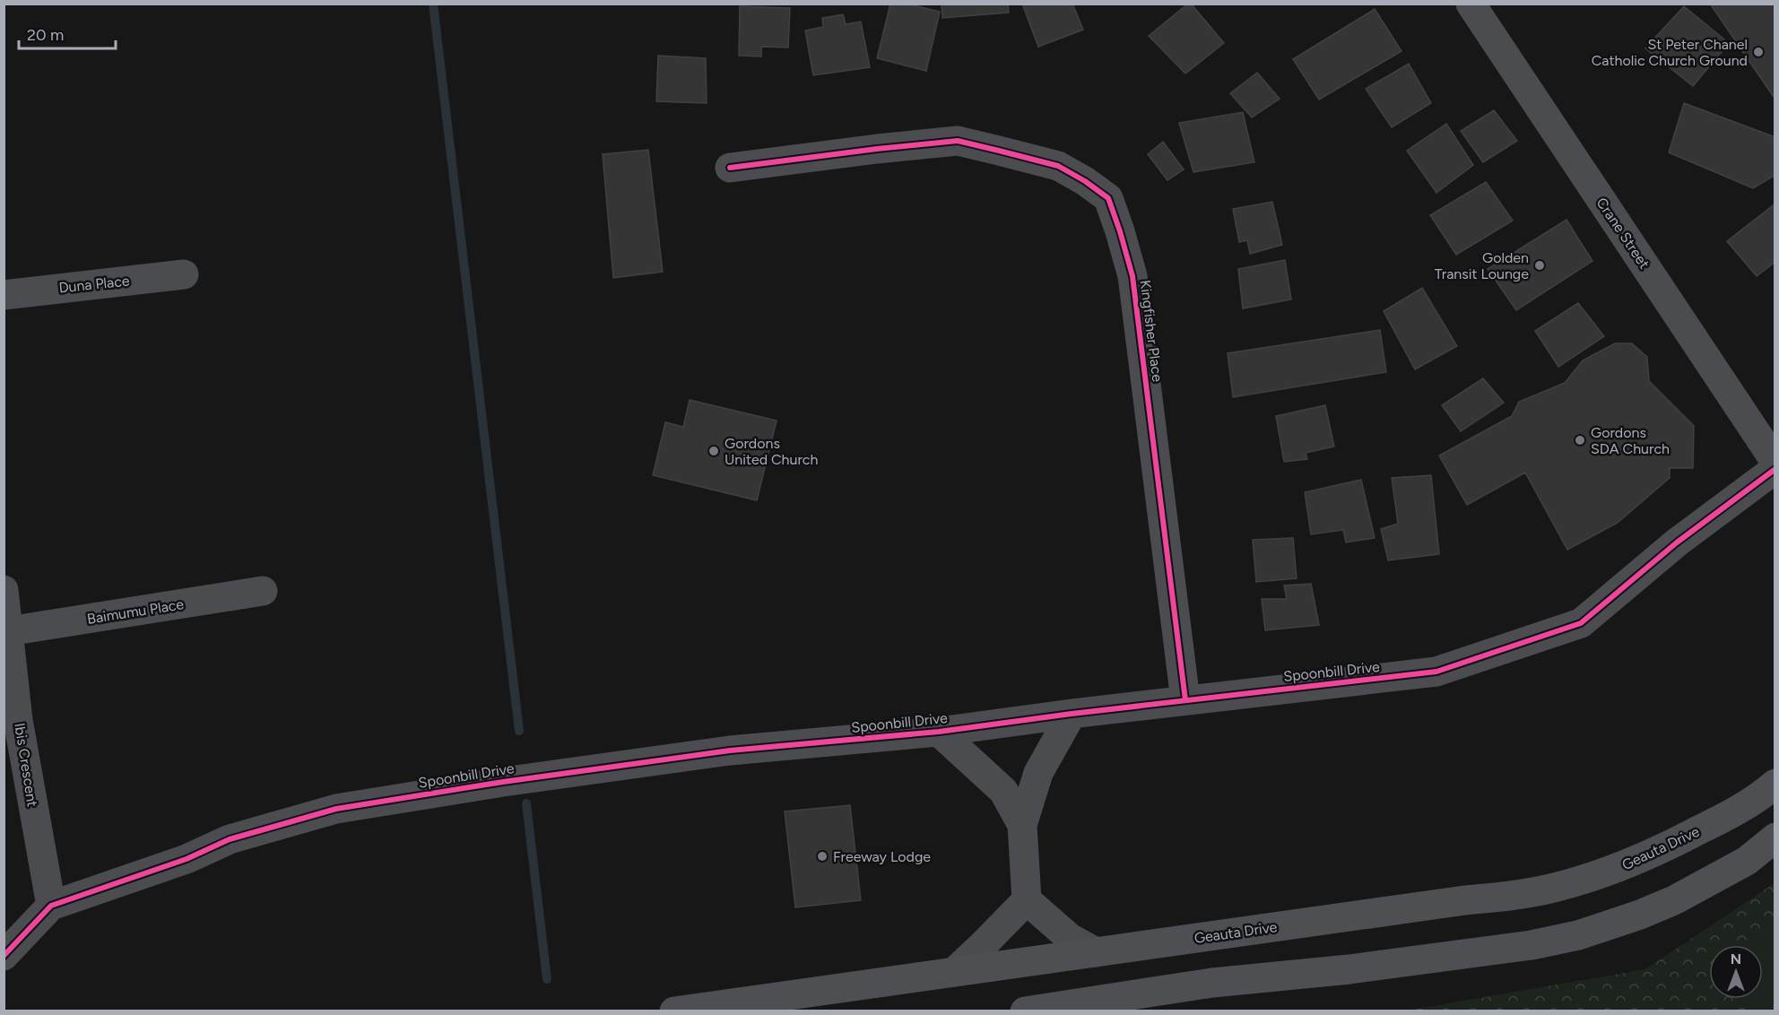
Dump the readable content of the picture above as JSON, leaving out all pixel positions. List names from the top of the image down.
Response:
{
  "streets": {
    "main road": ["Geauta Drive"],
    "street": [
      "Crane Street",
      "Duna Place",
      "Kingfisher Place",
      "Baimumu Place",
      "Spoonbill Drive",
      "Ibis Crescent"
    ]
  },
  "crossings": [
    ["Kingfisher Place", "Spoonbill Drive"],
    ["Baimumu Place", "Ibis Crescent"],
    ["Spoonbill Drive", "Ibis Crescent"]
  ],
  "places": [
    "St Peter Chanel Catholic Church Ground",
    "Golden Transit Lounge",
    "Gordons SDA Church",
    "Gordons United Church",
    "Freeway Lodge"
  ],
  "scale_bar": "20 m",
  "north": "top"
}
